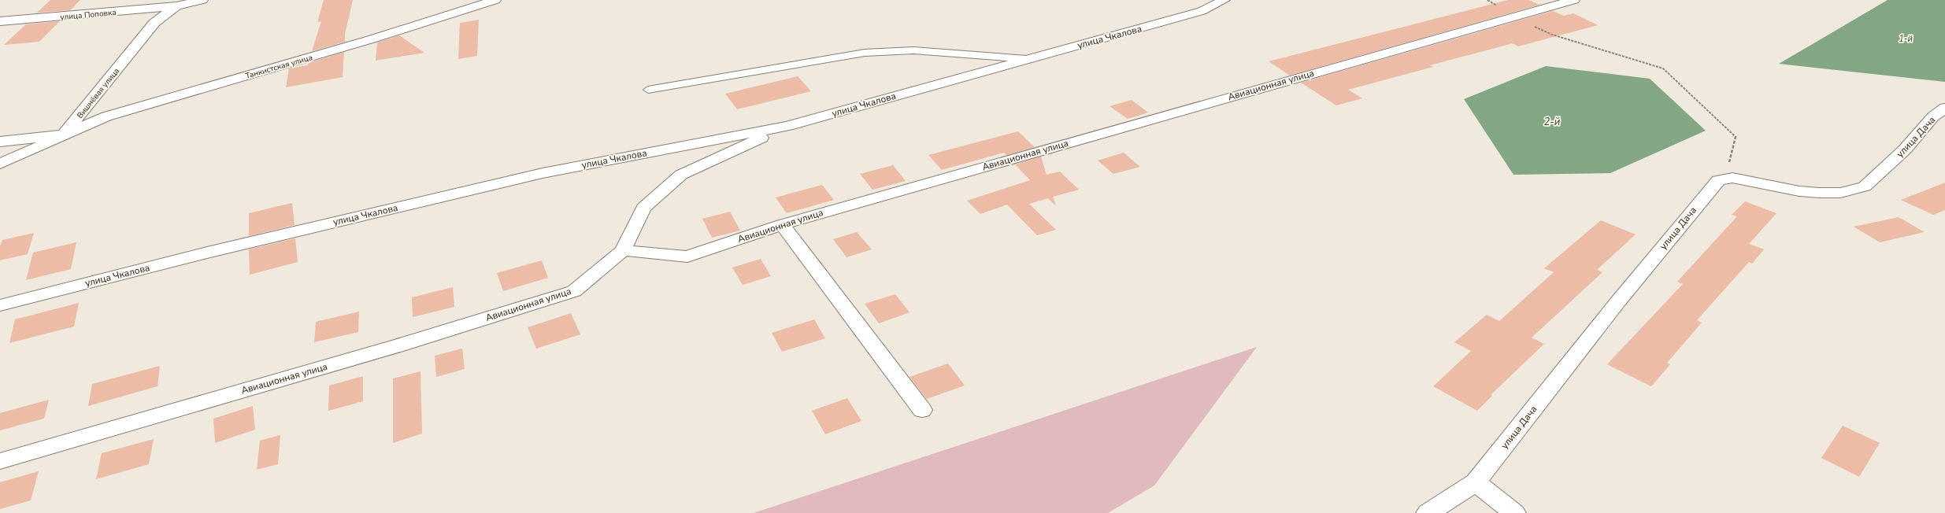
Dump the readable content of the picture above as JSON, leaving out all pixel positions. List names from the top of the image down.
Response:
{
  "streets": {
    "street": [
      "улица Поповка",
      "улица Чкалова",
      "Танкистская улица",
      "Авиационная улица",
      "Вишнёвая улица",
      "улица Дача"
    ]
  },
  "crossings": [
    ["улица Поповка", "Вишнёвая улица"],
    ["Танкистская улица", "Вишнёвая улица"]
  ],
  "water": ["1-й", "2-й"]
}
